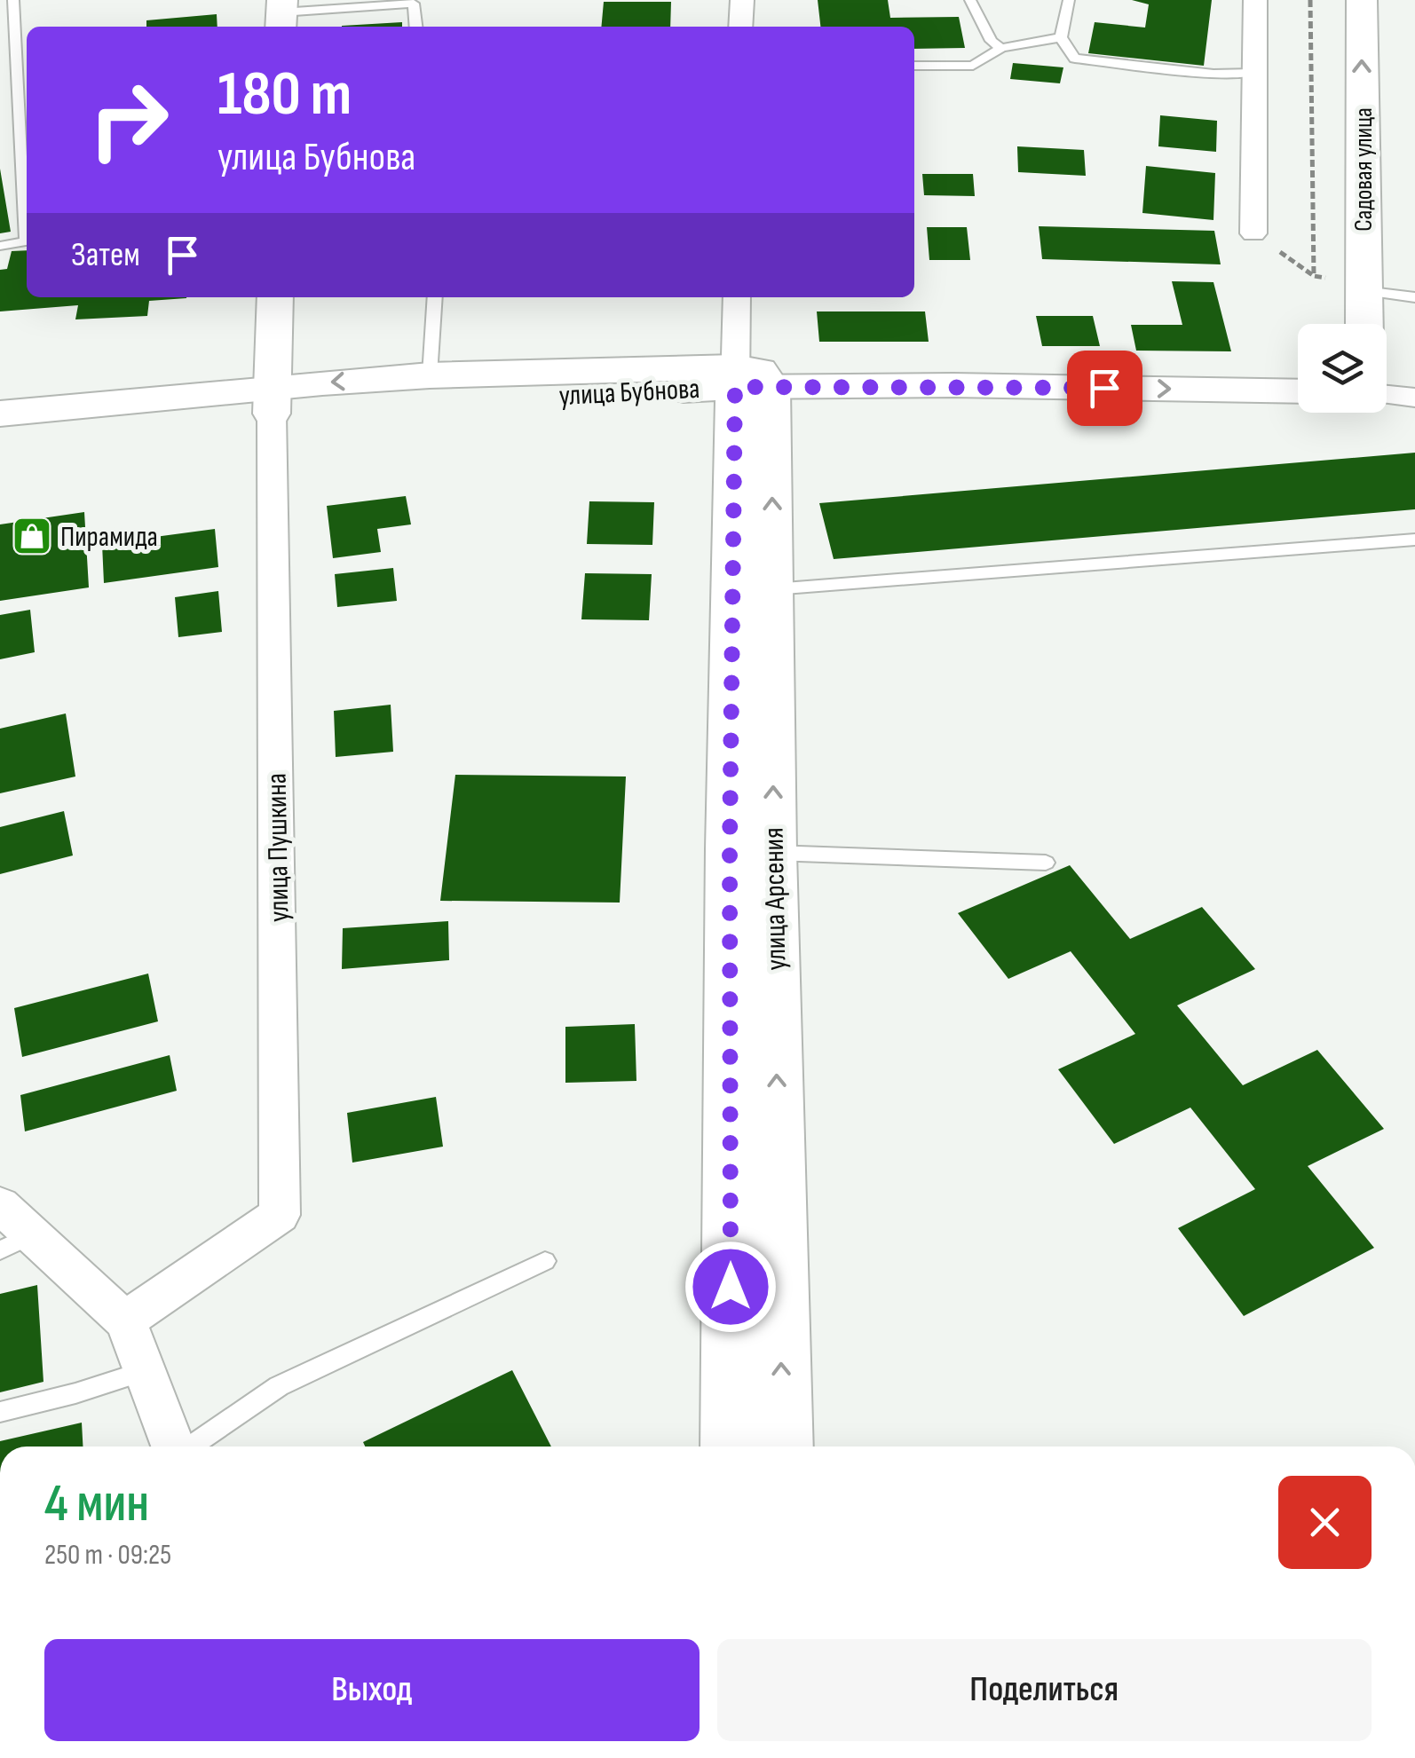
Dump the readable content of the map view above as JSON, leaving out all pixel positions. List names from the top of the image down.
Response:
{
  "streets": {
    "main road": ["улица Бубнова", "улица Арсения"],
    "street": ["Садовая улица", "улица Пушкина"]
  },
  "crossings": [
    ["улица Бубнова", "улица Пушкина"],
    ["улица Бубнова", "улица Арсения"]
  ],
  "one_way": ["улица Арсения"],
  "places": {
    "shop": ["Пирамида"]
  },
  "page": {
    "turn": ["180 m", "улица Бубнова"],
    "then": "Затем",
    "heading": ["4 мин", "250 m · 09:25"],
    "buttons": ["Выход", "Поделиться"]
  }
}
